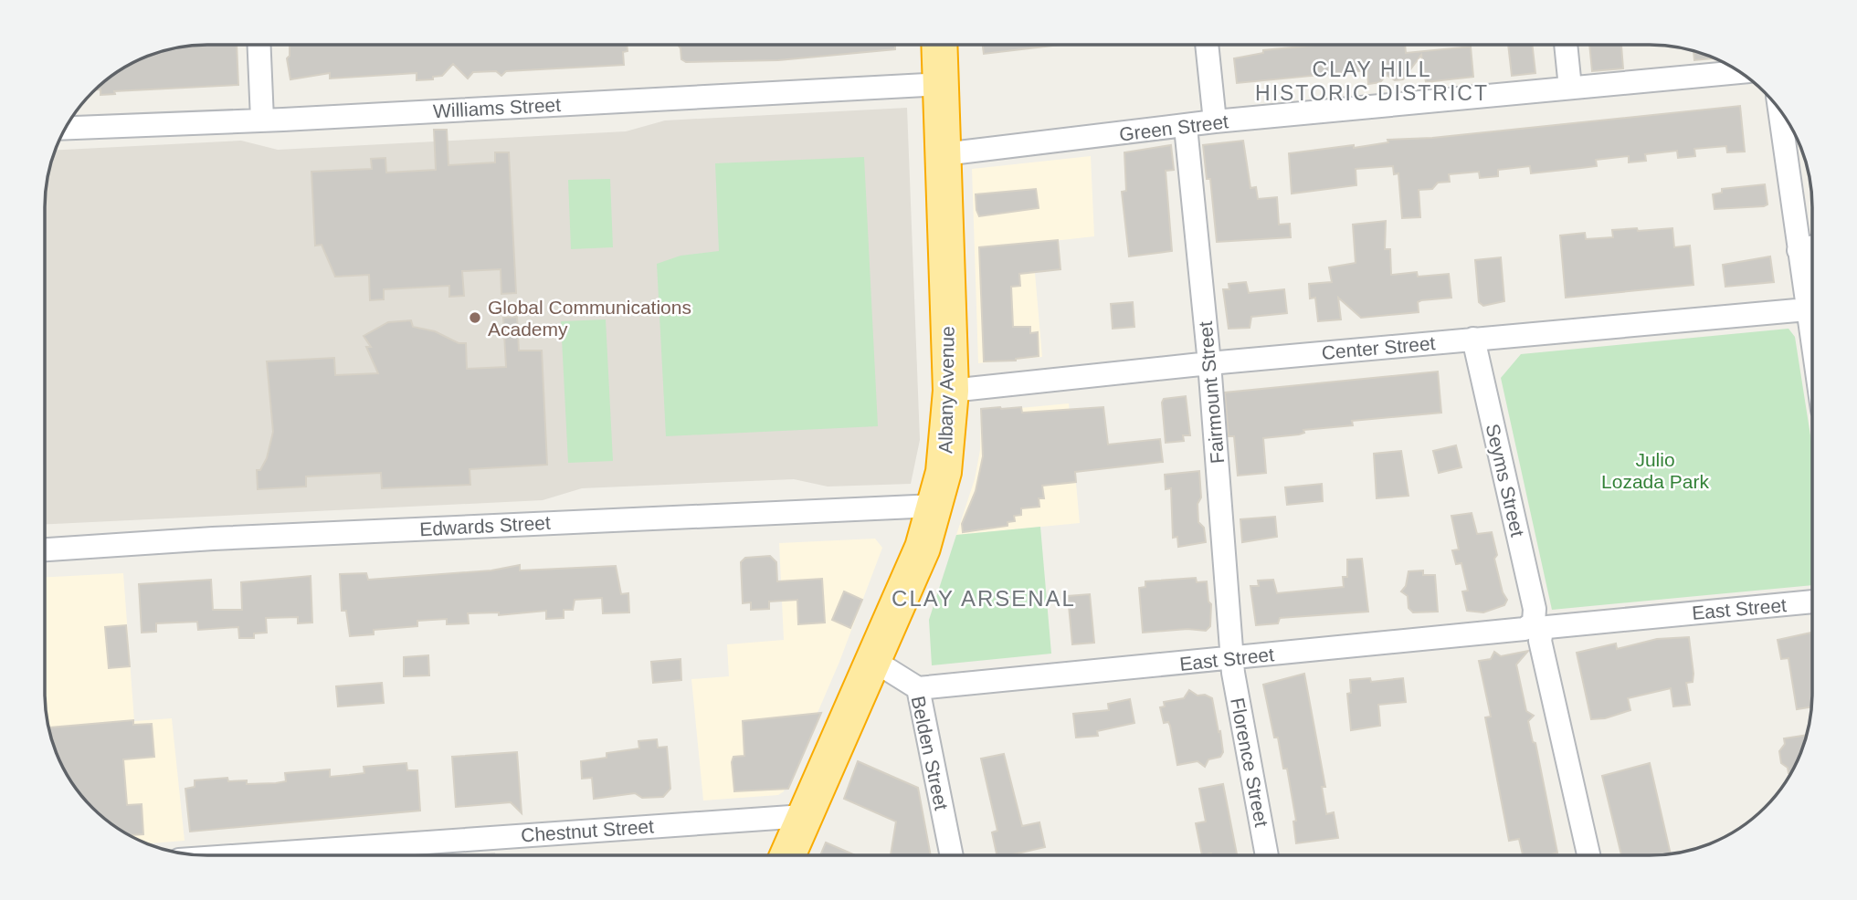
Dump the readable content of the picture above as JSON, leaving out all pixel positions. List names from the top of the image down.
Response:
{
  "streets": {
    "highway": ["Albany Avenue"],
    "street": [
      "Williams Street",
      "Green Street",
      "Center Street",
      "Fairmount Street",
      "Seyms Street",
      "Edwards Street",
      "East Street",
      "Belden Street",
      "Florence Street",
      "Chestnut Street"
    ]
  },
  "crossings": [
    ["Williams Street", "Albany Avenue"],
    ["Green Street", "Albany Avenue"],
    ["Green Street", "Fairmount Street"],
    ["Center Street", "Albany Avenue"],
    ["Center Street", "Fairmount Street"],
    ["Center Street", "Seyms Street"],
    ["Albany Avenue", "Edwards Street"],
    ["Albany Avenue", "Belden Street"],
    ["Albany Avenue", "Chestnut Street"],
    ["Fairmount Street", "East Street"],
    ["Fairmount Street", "Florence Street"],
    ["Seyms Street", "East Street"],
    ["East Street", "Belden Street"],
    ["East Street", "Florence Street"]
  ],
  "districts": ["CLAY HILL HISTORIC DISTRICT", "CLAY ARSENAL"],
  "parks": ["Julio Lozada Park"],
  "places": ["Global Communications Academy"]
}
